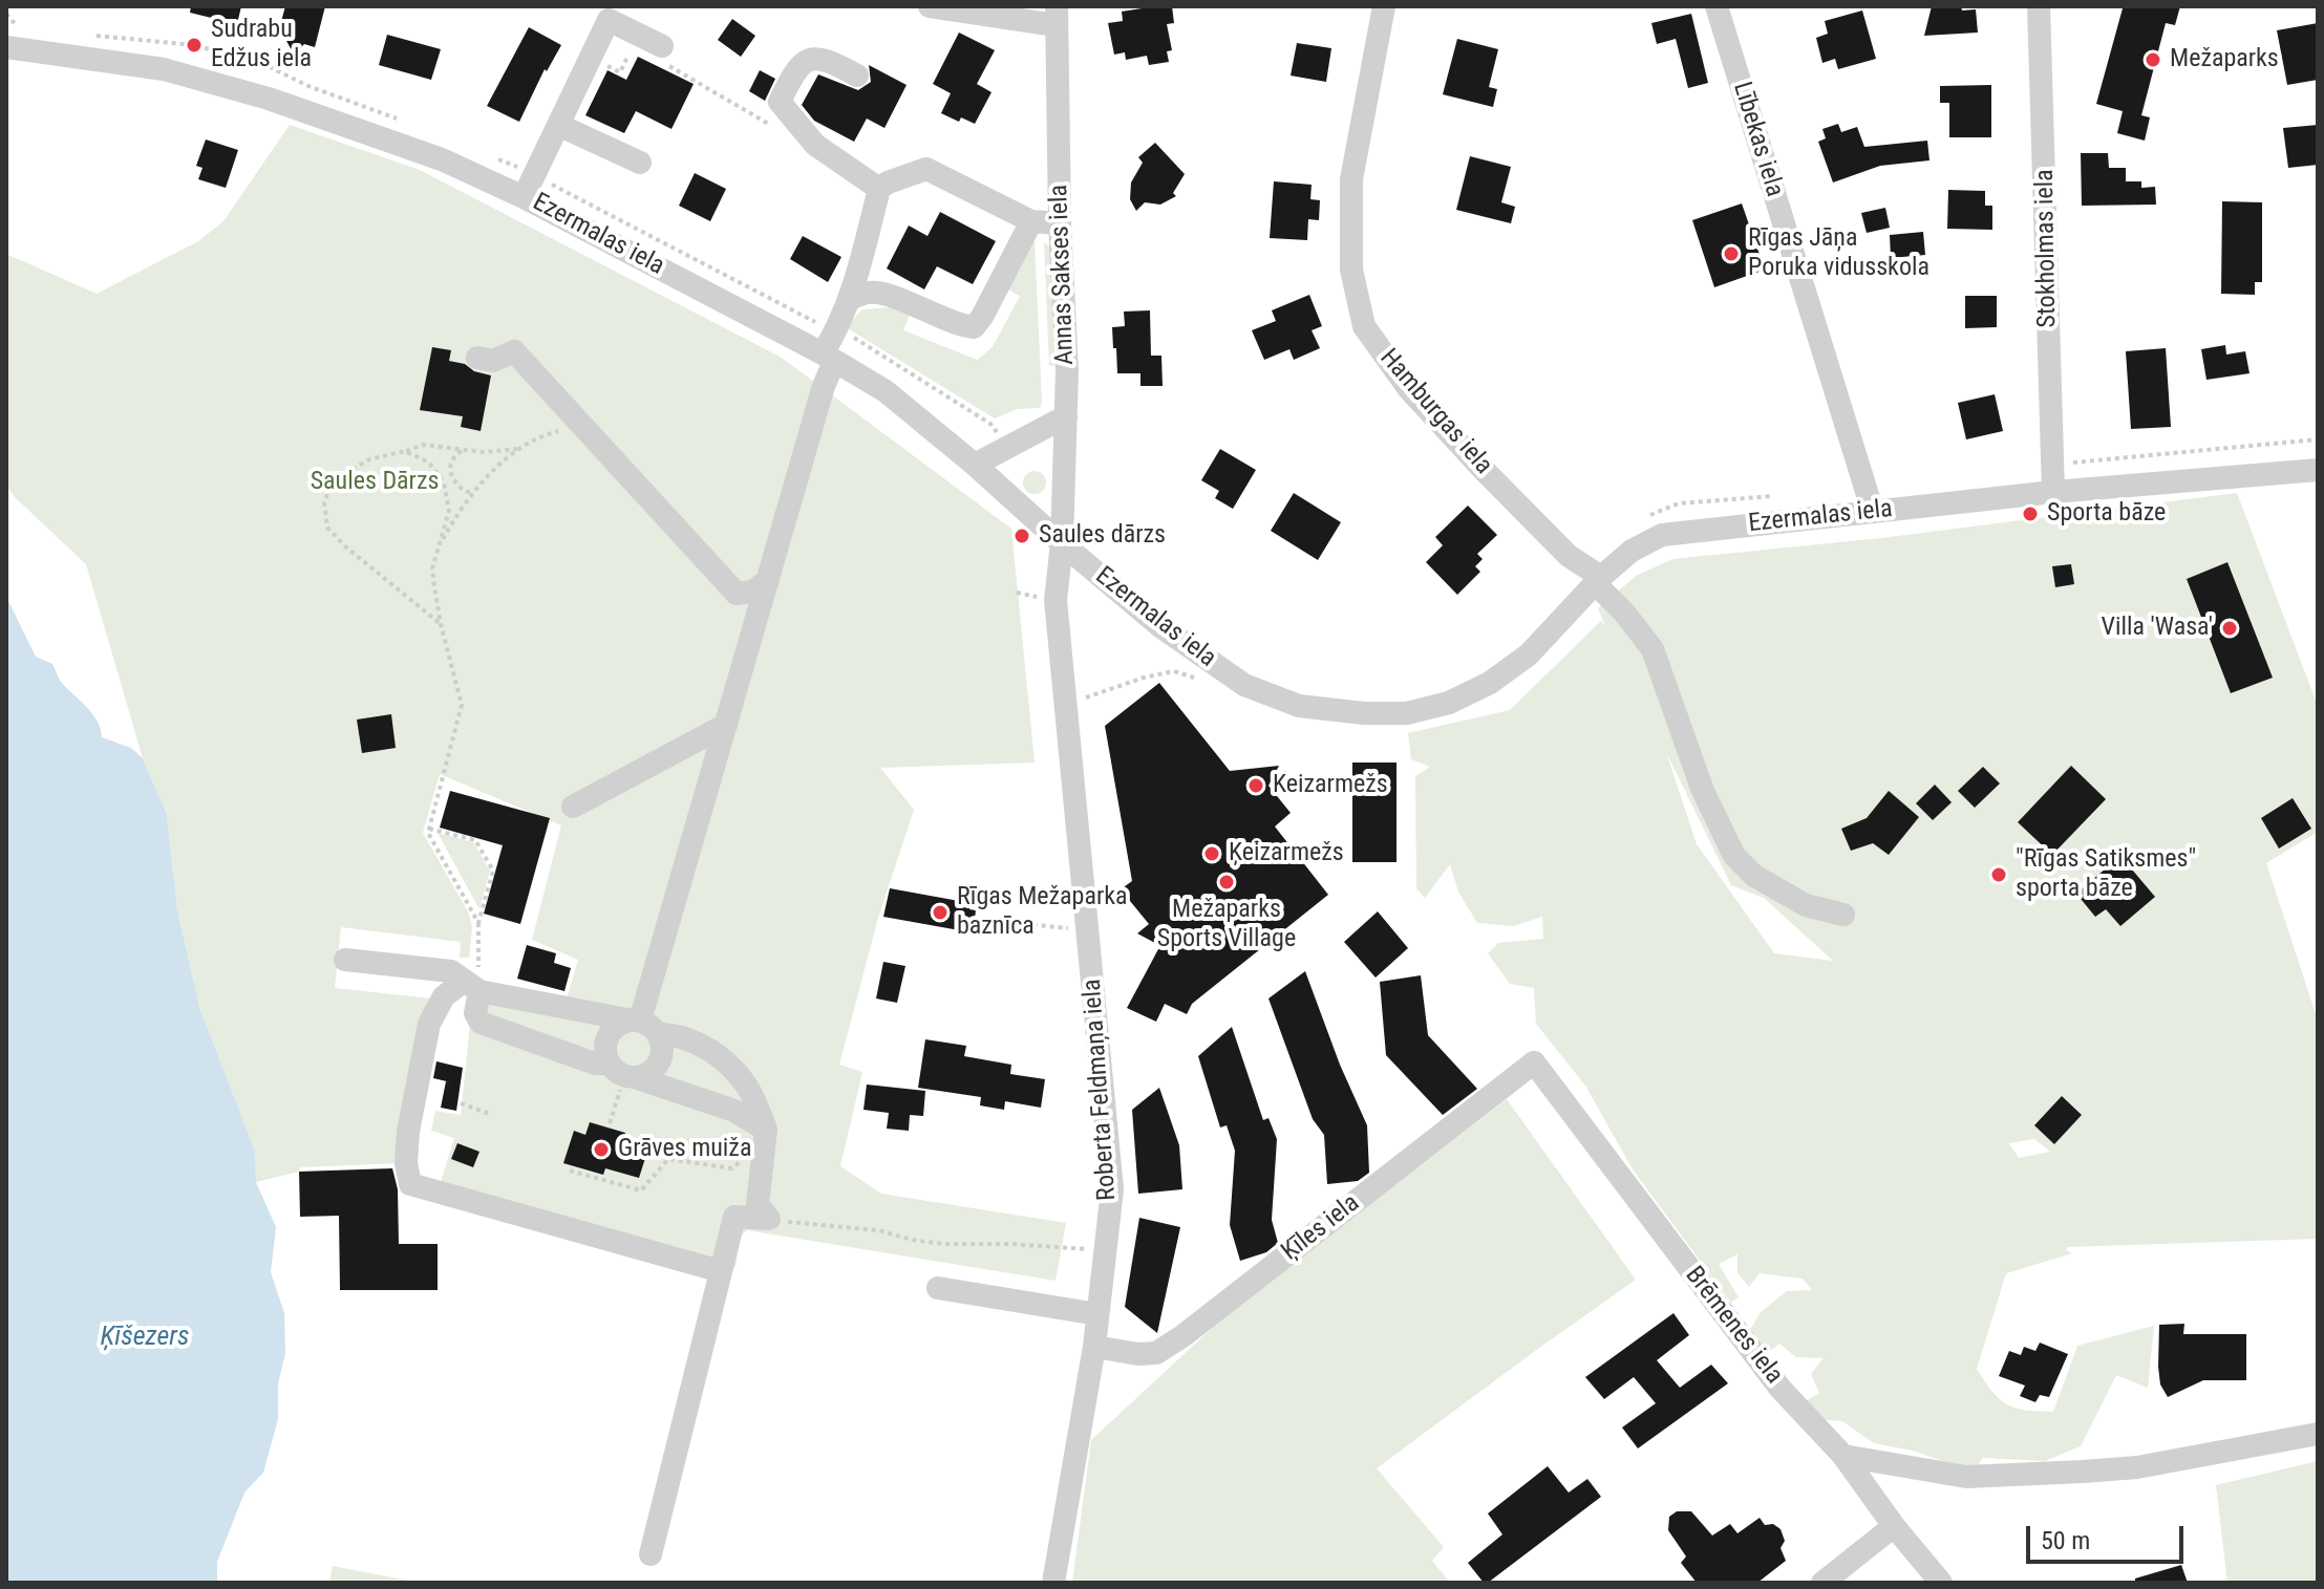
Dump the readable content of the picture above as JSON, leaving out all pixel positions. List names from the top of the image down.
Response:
{
  "streets": {
    "street": [
      "Lībekas iela",
      "Ezermalas iela",
      "Stokholmas iela",
      "Annas Sakses iela",
      "Hamburgas iela",
      "Roberta Feldmaņa iela",
      "Ķīles iela",
      "Brēmenes iela"
    ]
  },
  "crossings": [
    ["Lībekas iela", "Ezermalas iela"],
    ["Ezermalas iela", "Stokholmas iela"],
    ["Ezermalas iela", "Annas Sakses iela"],
    ["Ezermalas iela", "Hamburgas iela"],
    ["Ezermalas iela", "Roberta Feldmaņa iela"],
    ["Annas Sakses iela", "Roberta Feldmaņa iela"],
    ["Roberta Feldmaņa iela", "Ķīles iela"],
    ["Ķīles iela", "Brēmenes iela"]
  ],
  "water": ["Ķīšezers"],
  "parks": ["Saules Dārzs"],
  "places": [
    "Sudrabu Edžus iela",
    "Mežaparks",
    "Rīgas Jāņa Poruka vidusskola",
    "Sporta bāze",
    "Saules dārzs",
    "Villa 'Wasa'",
    "Keizarmežs",
    "Ķeizarmežs",
    "\"Rīgas Satiksmes\" sporta bāze",
    "Mežaparks Sports Village",
    "Rīgas Mežaparka baznīca",
    "Grāves muiža"
  ],
  "scale_bar": "50 m"
}
